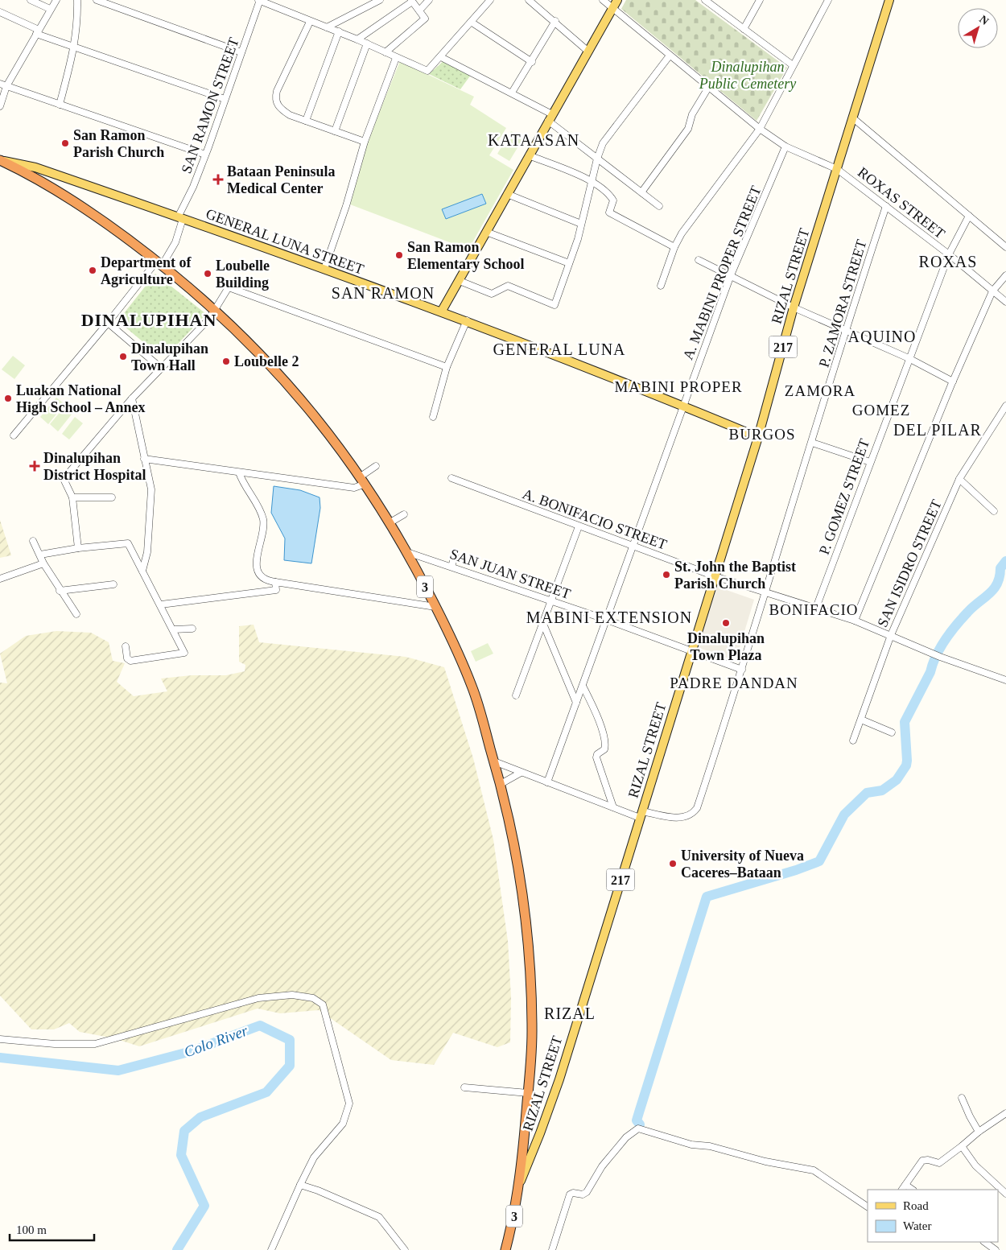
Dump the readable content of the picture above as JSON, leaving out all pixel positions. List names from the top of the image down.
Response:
{
  "streets": {
    "highway": ["3"],
    "main road": ["GENERAL LUNA STREET", "RIZAL STREET", "217"],
    "street": [
      "SAN RAMON STREET",
      "ROXAS STREET",
      "A. MABINI PROPER STREET",
      "P. ZAMORA STREET",
      "P. GOMEZ STREET",
      "A. BONIFACIO STREET",
      "SAN ISIDRO STREET",
      "SAN JUAN STREET"
    ]
  },
  "crossings": [
    ["SAN RAMON STREET", "GENERAL LUNA STREET"],
    ["SAN RAMON STREET", "3"],
    ["ROXAS STREET", "A. MABINI PROPER STREET"],
    ["ROXAS STREET", "RIZAL STREET"],
    ["ROXAS STREET", "P. ZAMORA STREET"],
    ["ROXAS STREET", "P. GOMEZ STREET"],
    ["GENERAL LUNA STREET", "A. MABINI PROPER STREET"],
    ["GENERAL LUNA STREET", "RIZAL STREET"],
    ["GENERAL LUNA STREET", "3"],
    ["A. MABINI PROPER STREET", "P. ZAMORA STREET"],
    ["A. MABINI PROPER STREET", "A. BONIFACIO STREET"],
    ["A. MABINI PROPER STREET", "SAN JUAN STREET"],
    ["RIZAL STREET", "P. ZAMORA STREET"],
    ["RIZAL STREET", "A. BONIFACIO STREET"],
    ["RIZAL STREET", "SAN JUAN STREET"],
    ["RIZAL STREET", "3"],
    ["P. ZAMORA STREET", "A. BONIFACIO STREET"],
    ["P. ZAMORA STREET", "SAN JUAN STREET"],
    ["P. ZAMORA STREET", "3"],
    ["P. GOMEZ STREET", "A. BONIFACIO STREET"],
    ["A. BONIFACIO STREET", "SAN ISIDRO STREET"],
    ["SAN JUAN STREET", "3"]
  ],
  "districts": [
    "KATAASAN",
    "ROXAS",
    "SAN RAMON",
    "DINALUPIHAN",
    "AQUINO",
    "GENERAL LUNA",
    "MABINI PROPER",
    "ZAMORA",
    "GOMEZ",
    "DEL PILAR",
    "BURGOS",
    "BONIFACIO",
    "MABINI EXTENSION",
    "PADRE DANDAN",
    "RIZAL"
  ],
  "water": ["Colo River"],
  "parks": ["Dinalupihan Public Cemetery"],
  "places": {
    "other": [
      "San Ramon Parish Church",
      "San Ramon Elementary School",
      "Department of Agriculture",
      "Loubelle Building",
      "Dinalupihan Town Hall",
      "Loubelle 2",
      "Luakan National High School – Annex",
      "St. John the Baptist Parish Church",
      "Dinalupihan Town Plaza",
      "University of Nueva Caceres–Bataan"
    ],
    "health": ["Bataan Peninsula Medical Center", "Dinalupihan District Hospital"]
  },
  "legend": ["Road", "Water"],
  "scale_bar": "100 m",
  "north": "top right"
}
